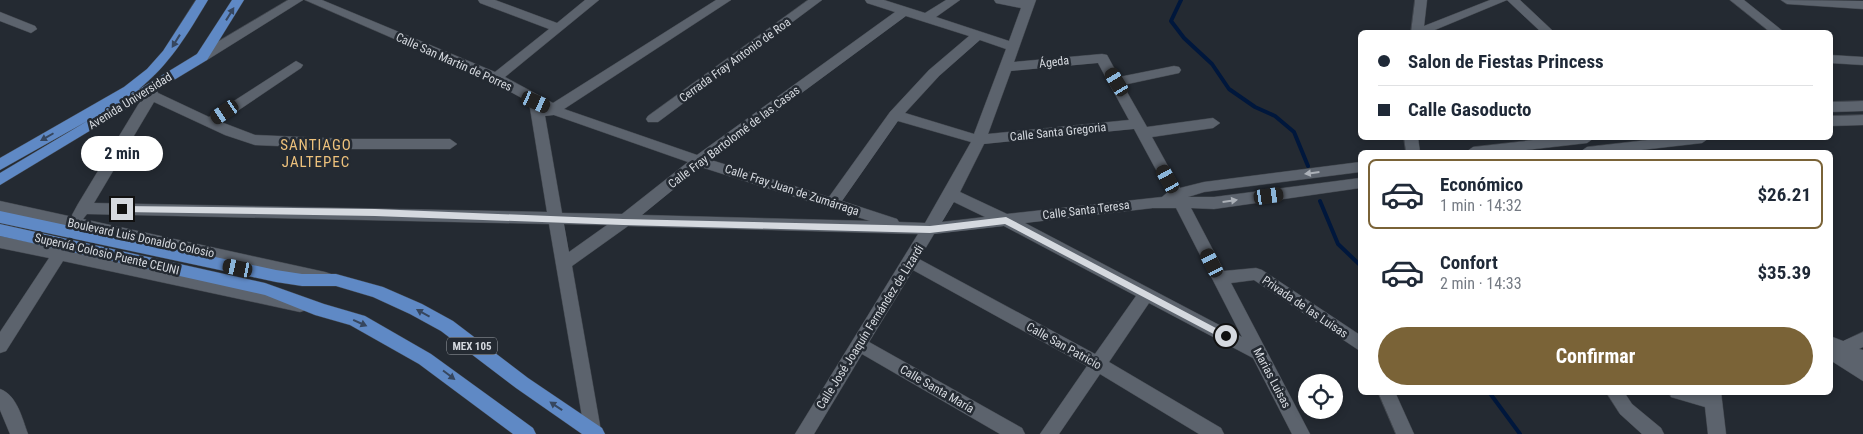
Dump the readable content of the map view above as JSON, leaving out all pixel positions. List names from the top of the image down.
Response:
{
  "streets": {
    "main road": [
      "Avenida Universidad",
      "Boulevard Luis Donaldo Colosio",
      "Supervía Colosio Puente CEUNI",
      "MEX 105"
    ],
    "street": [
      "Cerrada Fray Antonio de Roa",
      "Calle San Martin de Porres",
      "Ágeda",
      "Calle Santa Gregoria",
      "Calle Fray Bartolomé de las Casas",
      "Calle Fray Juan de Zumárraga",
      "Calle Santa Teresa",
      "Privada de las Luisas",
      "Calle José Joaquín Fernández de Lizardi",
      "Calle San Patricio",
      "Marias Luisas",
      "Calle Santa María"
    ]
  },
  "crossings": [
    ["Calle San Martin de Porres", "Calle Fray Juan de Zumárraga"],
    ["Ágeda", "Calle José Joaquín Fernández de Lizardi"],
    ["Ágeda", "Marias Luisas"],
    ["Calle Santa Gregoria", "Calle José Joaquín Fernández de Lizardi"],
    ["Calle Santa Gregoria", "Marias Luisas"],
    ["Calle Fray Bartolomé de las Casas", "Calle Fray Juan de Zumárraga"],
    ["Calle Fray Juan de Zumárraga", "Calle Santa Teresa"],
    ["Calle Santa Teresa", "Calle José Joaquín Fernández de Lizardi"],
    ["Calle Santa Teresa", "Marias Luisas"],
    ["Boulevard Luis Donaldo Colosio", "Supervía Colosio Puente CEUNI"],
    ["Supervía Colosio Puente CEUNI", "MEX 105"],
    ["Privada de las Luisas", "Marias Luisas"],
    ["Calle José Joaquín Fernández de Lizardi", "Calle San Patricio"],
    ["Calle José Joaquín Fernández de Lizardi", "Calle Santa María"]
  ],
  "one_way": ["Boulevard Luis Donaldo Colosio"],
  "districts": ["SANTIAGO JALTEPEC"],
  "page": {
    "banner": ["Salon de Fiestas Princess", "Calle Gasoducto"],
    "bubble": "2 min",
    "list": [
      {
        "name": "Económico",
        "note": "1 min · 14:32",
        "value": "$26.21"
      },
      {
        "name": "Confort",
        "note": "2 min · 14:33",
        "value": "$35.39"
      }
    ],
    "buttons": "Confirmar"
  }
}
